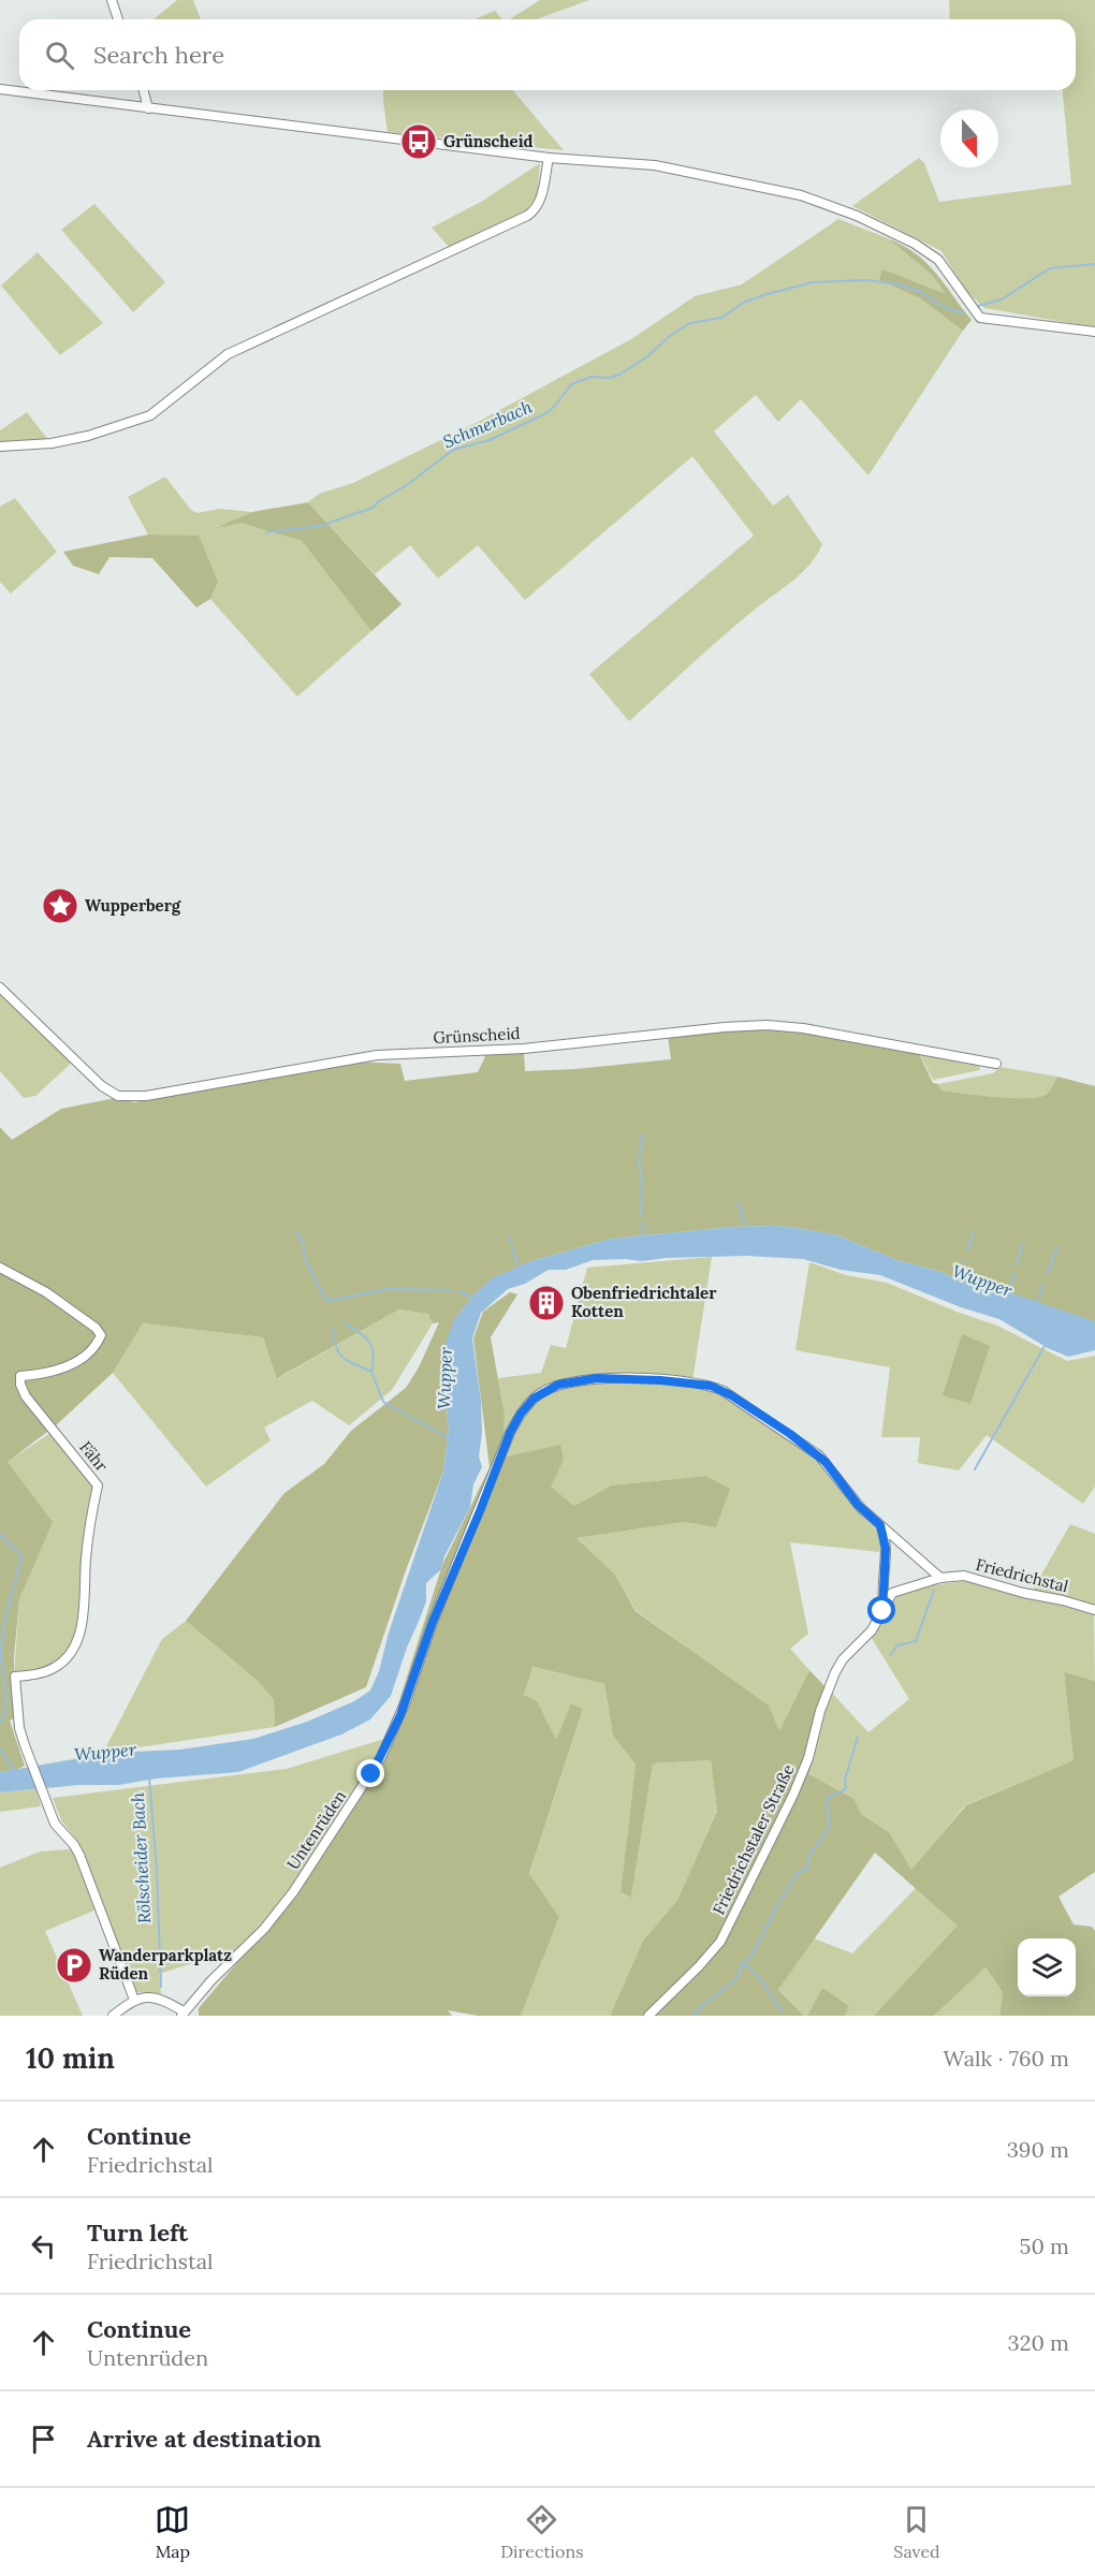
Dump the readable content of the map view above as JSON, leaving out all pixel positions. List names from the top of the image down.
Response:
{
  "streets": {
    "street": [
      "Grünscheid",
      "Fähr",
      "Friedrichstal",
      "Untenrüden",
      "Friedrichstaler Straße"
    ]
  },
  "crossings": [
    ["Fähr", "Untenrüden"],
    ["Friedrichstal", "Untenrüden"],
    ["Friedrichstal", "Friedrichstaler Straße"]
  ],
  "water": ["Schmerbach", "Wupper", "Rölscheider Bach"],
  "places": {
    "bus stop": ["Grünscheid"],
    "place": ["Wupperberg"],
    "building": ["Obenfriedrichtaler Kotten"],
    "parking": ["Wanderparkplatz Rüden"]
  },
  "north": "bottom",
  "page": {
    "search": "Search here",
    "heading": ["10 min", "Walk · 760 m"],
    "list": [
      ["Continue", "Friedrichstal", "390 m"],
      ["Turn left", "Friedrichstal", "50 m"],
      ["Continue", "Untenrüden", "320 m"],
      "Arrive at destination"
    ],
    "nav": ["Map", "Directions", "Saved"]
  }
}
